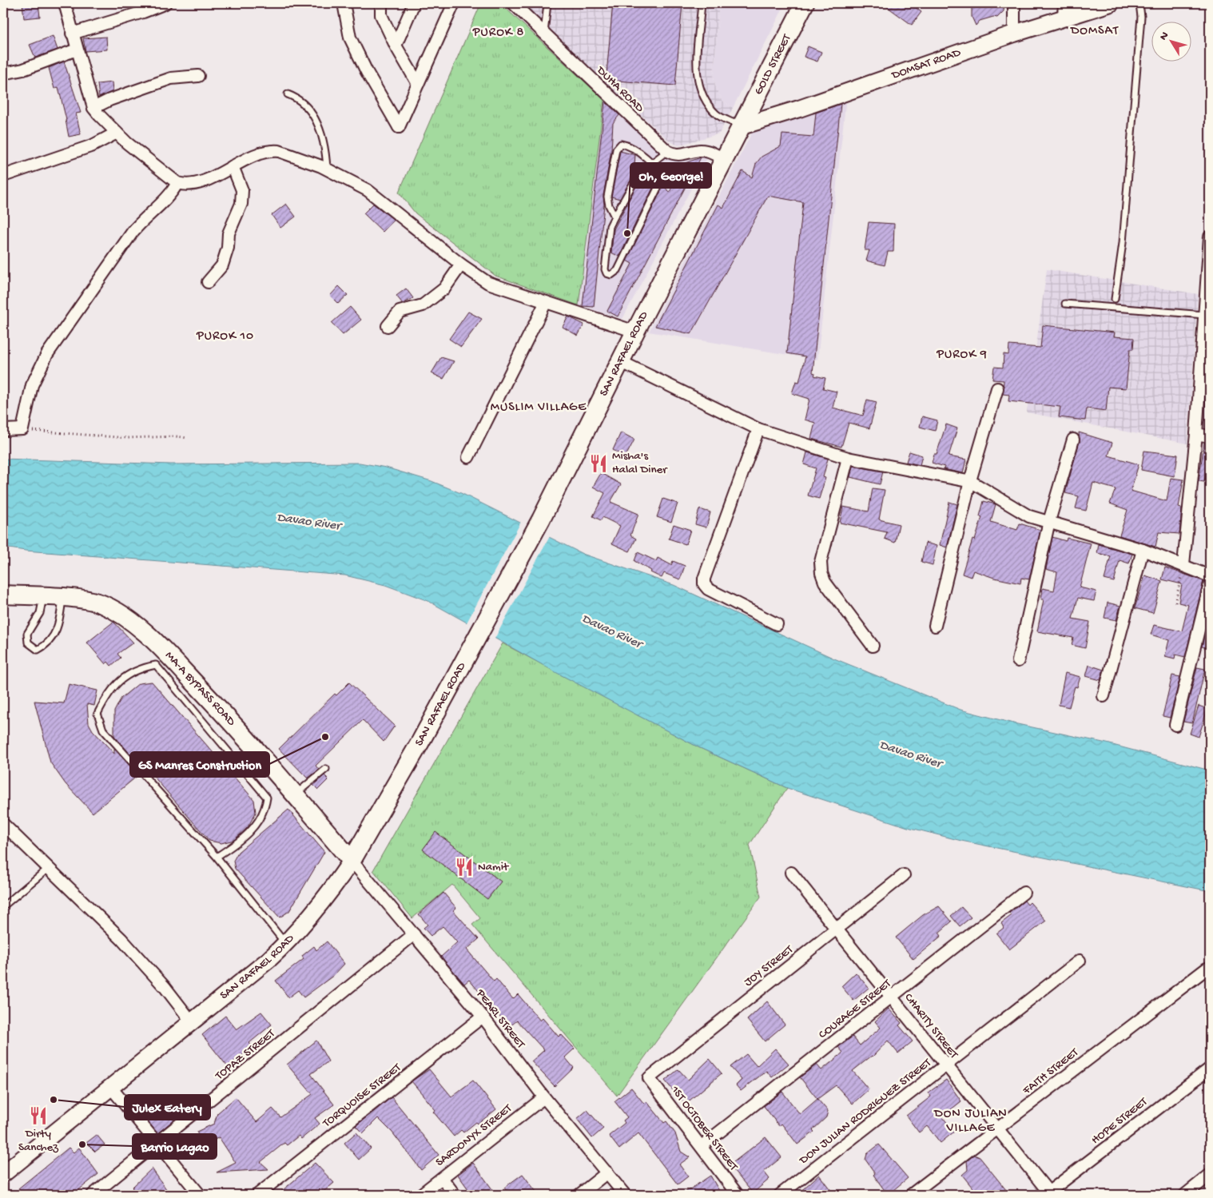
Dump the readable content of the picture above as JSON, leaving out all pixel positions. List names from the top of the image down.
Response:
{
  "streets": {
    "main road": [
      "GOLD STREET",
      "DOMSAT ROAD",
      "SAN RAFAEL ROAD",
      "MA-A BYPASS ROAD"
    ],
    "street": [
      "DUHA ROAD",
      "JOY STREET",
      "COURAGE STREET",
      "PEARL STREET",
      "CHARITY STREET",
      "TOPAZ STREET",
      "FAITH STREET",
      "TORQUOISE STREET",
      "DON JULIAN RODRIGUEZ STREET",
      "HOPE STREET",
      "1ST OCTOBER STREET",
      "SARDONYX STREET"
    ]
  },
  "crossings": [
    ["GOLD STREET", "DOMSAT ROAD"],
    ["GOLD STREET", "SAN RAFAEL ROAD"],
    ["DOMSAT ROAD", "SAN RAFAEL ROAD"],
    ["SAN RAFAEL ROAD", "MA-A BYPASS ROAD"],
    ["SAN RAFAEL ROAD", "PEARL STREET"],
    ["MA-A BYPASS ROAD", "PEARL STREET"],
    ["JOY STREET", "CHARITY STREET"],
    ["JOY STREET", "1ST OCTOBER STREET"],
    ["COURAGE STREET", "CHARITY STREET"],
    ["COURAGE STREET", "1ST OCTOBER STREET"],
    ["PEARL STREET", "TOPAZ STREET"],
    ["PEARL STREET", "TORQUOISE STREET"],
    ["PEARL STREET", "SARDONYX STREET"],
    ["CHARITY STREET", "FAITH STREET"],
    ["CHARITY STREET", "DON JULIAN RODRIGUEZ STREET"],
    ["CHARITY STREET", "HOPE STREET"]
  ],
  "districts": [
    "DOMSAT",
    "PUROK 8",
    "PUROK 10",
    "PUROK 9",
    "MUSLIM VILLAGE",
    "DON JULIAN VILLAGE"
  ],
  "water": ["Davao River"],
  "places": {
    "other": [
      "Oh, George!",
      "GS Manres Construction",
      "Julex Eatery",
      "Barrio Lagao"
    ],
    "restaurant": ["Misha's Halal Diner", "Namit", "Dirty Sanchez"]
  },
  "north": "top left"
}
